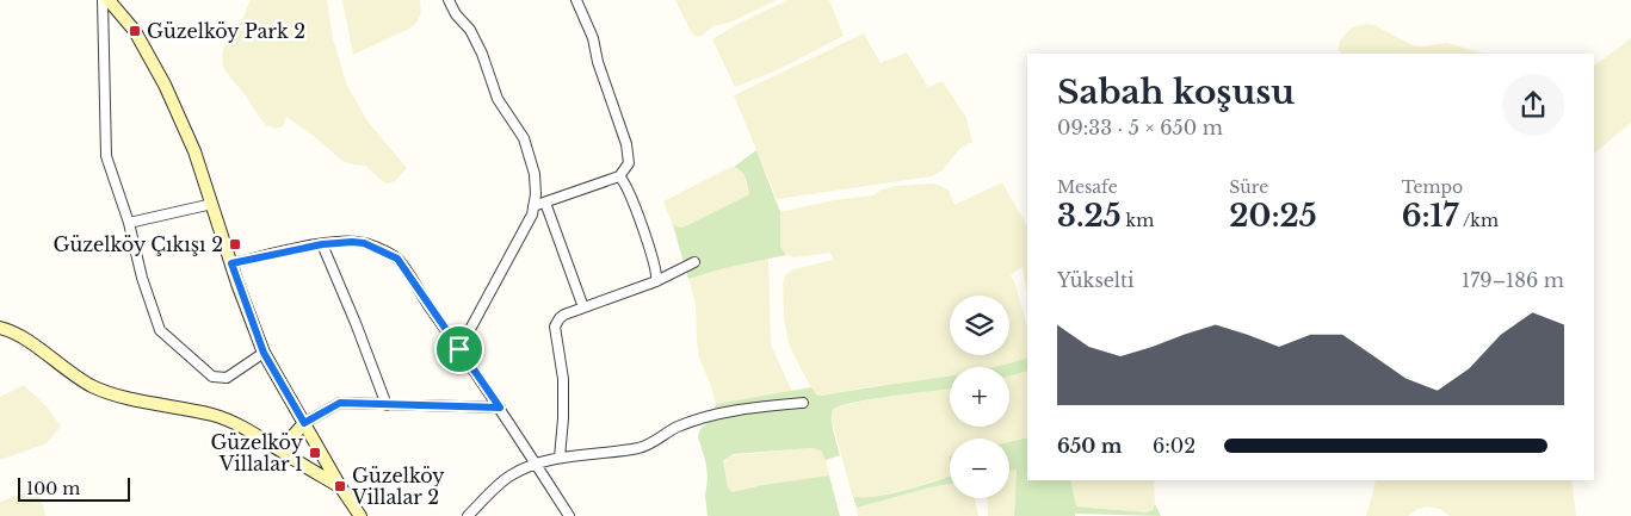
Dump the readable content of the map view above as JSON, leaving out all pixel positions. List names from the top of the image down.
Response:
{
  "places": {
    "transit": [
      "Güzelköy Park 2",
      "Güzelköy Çıkışı 2",
      "Güzelköy Villalar 1",
      "Güzelköy Villalar 2"
    ]
  },
  "scale_bar": "100 m",
  "page": {
    "heading": ["Sabah koşusu", "09:33 · 5 × 650 m"],
    "stats": [
      ["Mesafe", "3.25 km"],
      ["Süre", "20:25"],
      ["Tempo", "6:17 /km"]
    ],
    "chart": ["Yükselti", "179–186 m"],
    "map_buttons": ["+", "−"],
    "list": [
      {
        "name": "650 m",
        "note": "6:02"
      }
    ],
    "scale": "100 m"
  }
}
